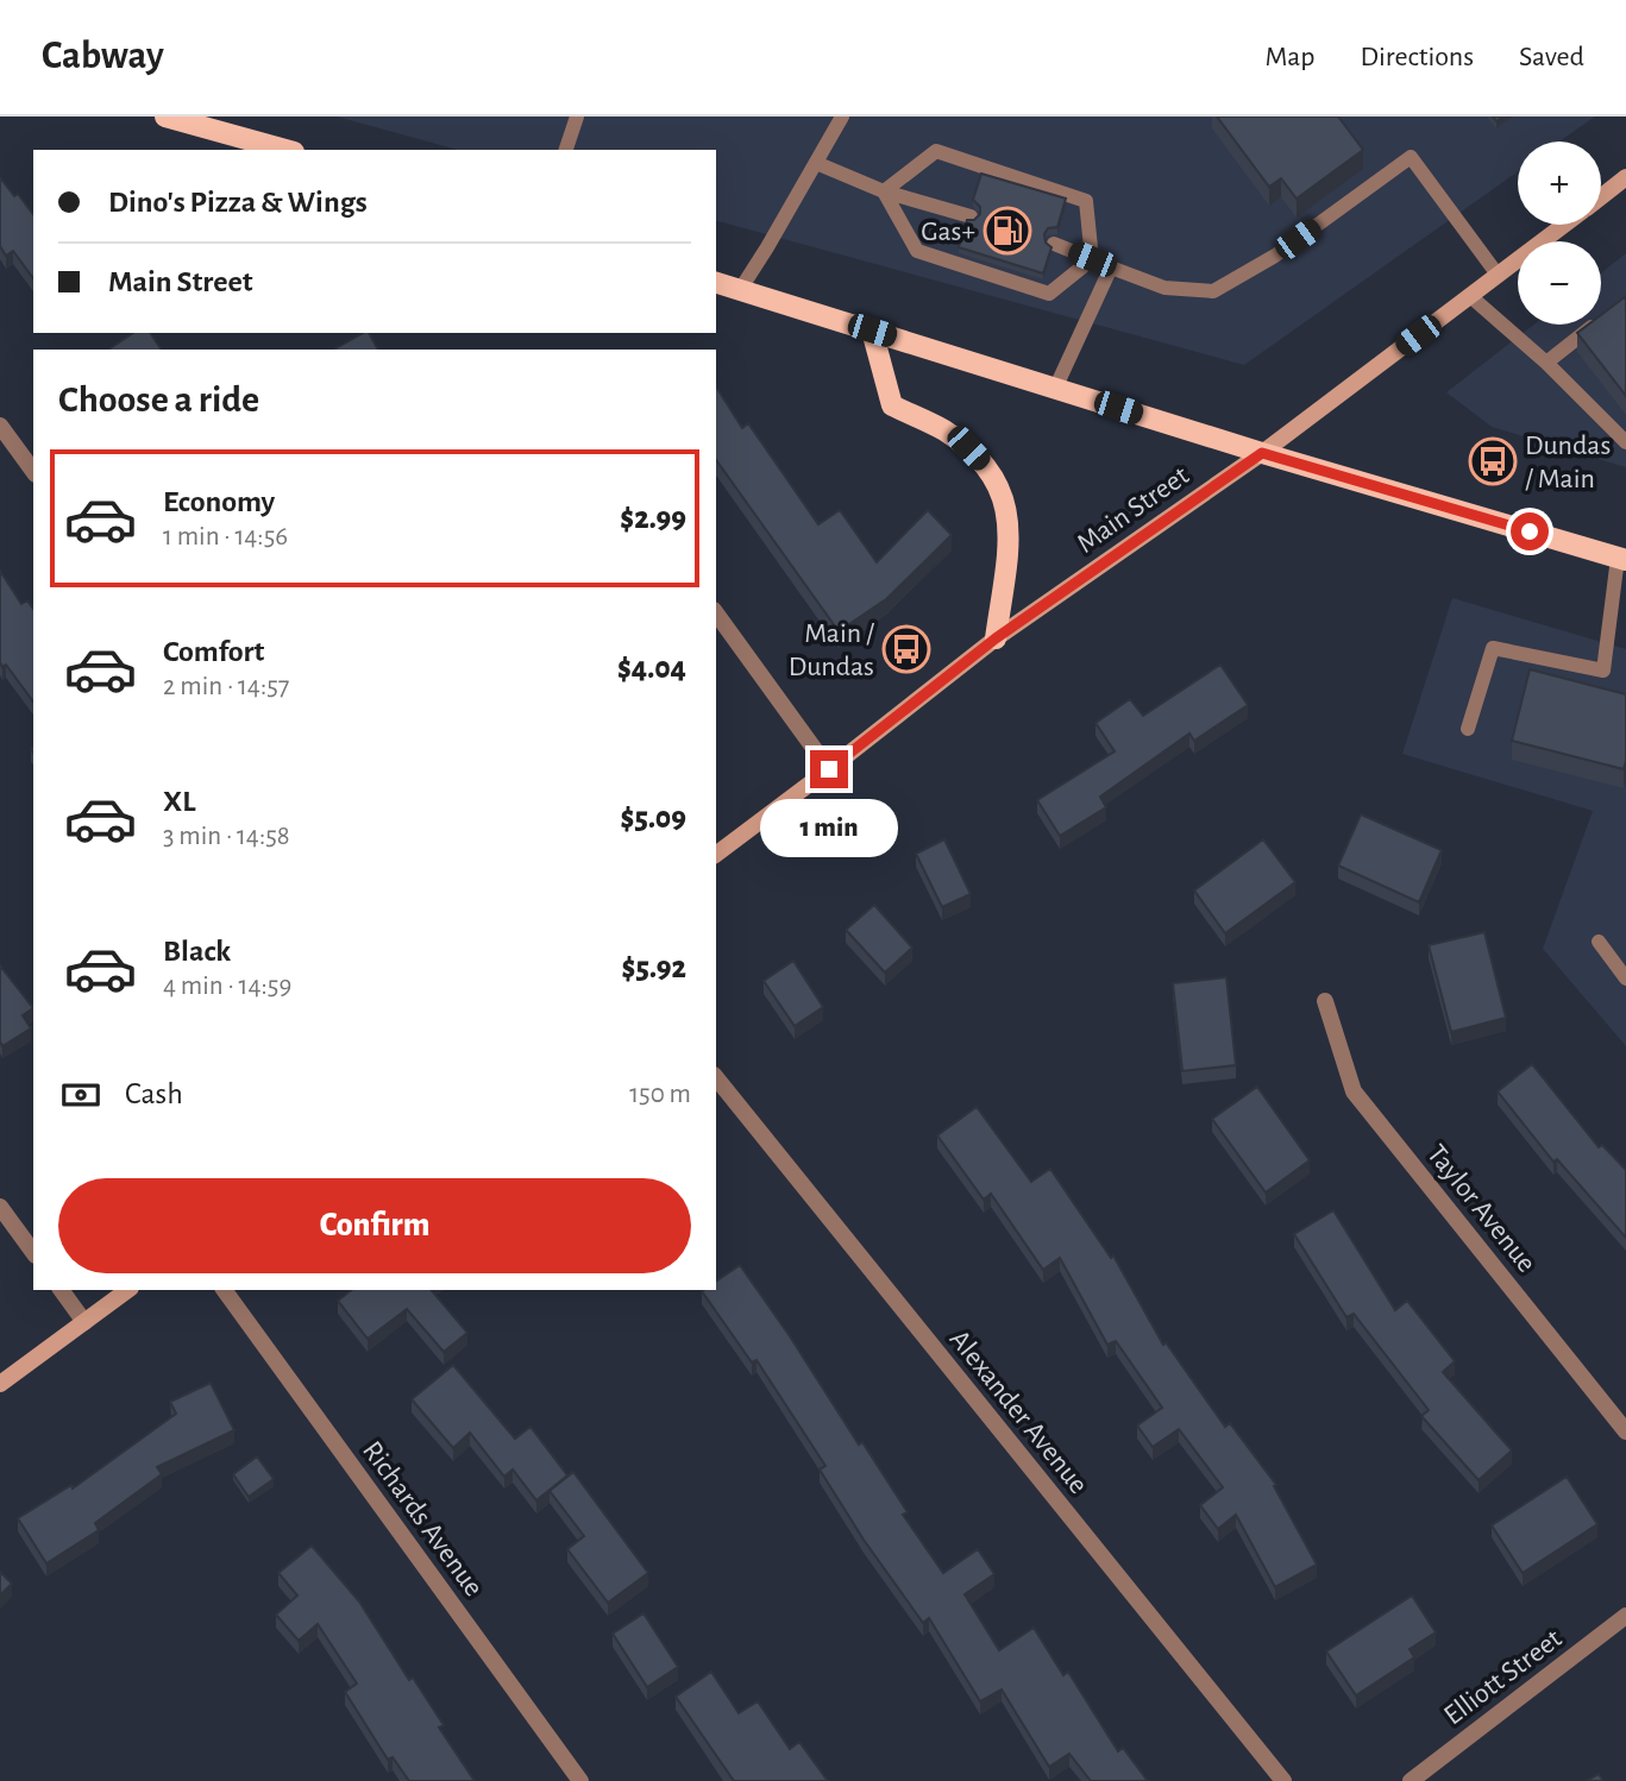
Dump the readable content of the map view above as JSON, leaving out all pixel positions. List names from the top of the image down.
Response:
{
  "streets": {
    "main road": ["Main Street"],
    "street": [
      "Taylor Avenue",
      "Alexander Avenue",
      "Richards Avenue",
      "Elliott Street"
    ]
  },
  "places": {
    "fuel station": ["Gas+"],
    "bus stop": ["Dundas / Main", "Main / Dundas"]
  },
  "page": {
    "header": "Cabway",
    "nav": ["Map", "Directions", "Saved"],
    "map_buttons": ["+", "−"],
    "banner": ["Dino's Pizza & Wings", "Main Street"],
    "heading": "Choose a ride",
    "list": [
      {
        "name": "Economy",
        "note": "1 min · 14:56",
        "value": "$2.99"
      },
      {
        "name": "Comfort",
        "note": "2 min · 14:57",
        "value": "$4.04"
      },
      {
        "name": "XL",
        "note": "3 min · 14:58",
        "value": "$5.09"
      },
      {
        "name": "Black",
        "note": "4 min · 14:59",
        "value": "$5.92"
      }
    ],
    "bubble": "1 min",
    "pay": ["Cash", "150 m"],
    "buttons": "Confirm"
  }
}
